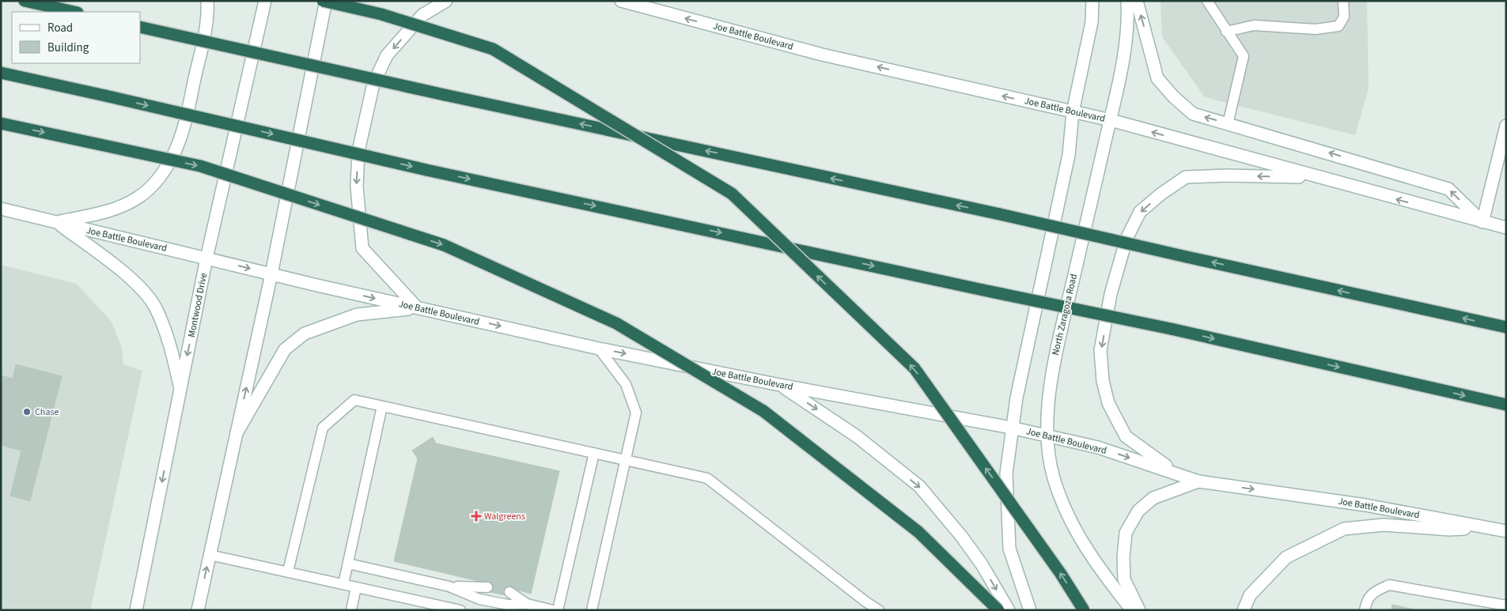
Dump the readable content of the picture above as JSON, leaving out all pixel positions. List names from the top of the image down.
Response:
{
  "streets": {
    "main road": ["Joe Battle Boulevard", "Montwood Drive", "North Zaragoza Road"]
  },
  "crossings": [
    ["Joe Battle Boulevard", "Montwood Drive"],
    ["Joe Battle Boulevard", "North Zaragoza Road"]
  ],
  "places": {
    "other": ["Chase"],
    "health": ["Walgreens"]
  },
  "legend": ["Road", "Building"]
}
